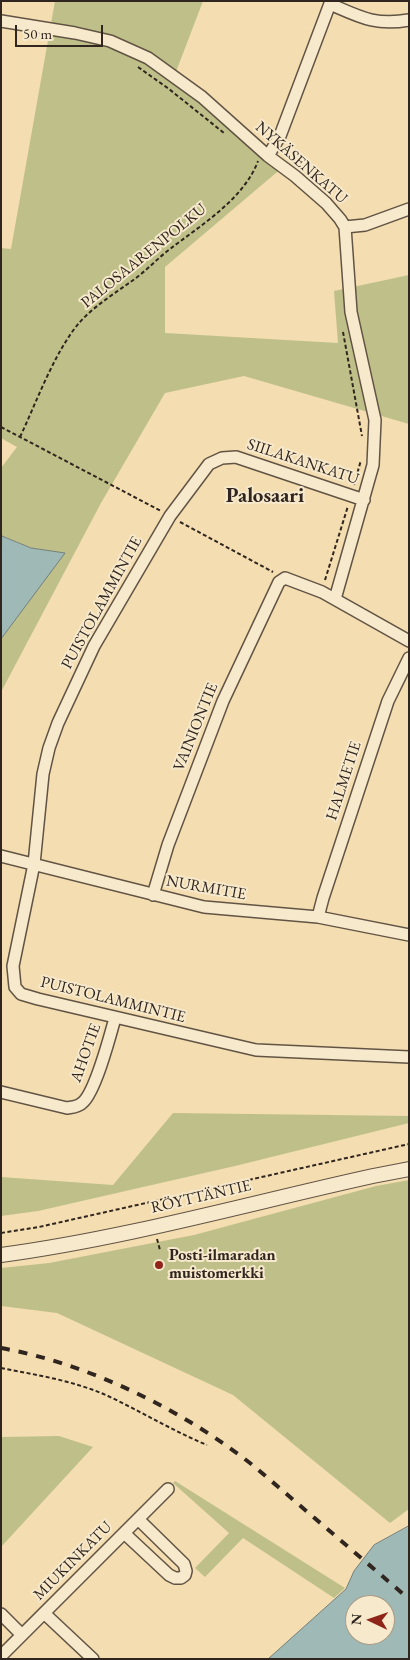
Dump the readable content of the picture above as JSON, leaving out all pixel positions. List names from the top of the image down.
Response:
{
  "streets": {
    "street": [
      "NYKÄSENKATU",
      "SIILAKANKATU",
      "PUISTOLAMMINTIE",
      "VAINIONTIE",
      "HALMETIE",
      "NURMITIE",
      "AHOTIE",
      "RÖYTTÄNTIE",
      "MIUKINKATU"
    ],
    "path": ["PALOSAARENPOLKU"]
  },
  "crossings": [
    ["NYKÄSENKATU", "PALOSAARENPOLKU"],
    ["NYKÄSENKATU", "SIILAKANKATU"],
    ["SIILAKANKATU", "PUISTOLAMMINTIE"],
    ["PUISTOLAMMINTIE", "NURMITIE"],
    ["PUISTOLAMMINTIE", "AHOTIE"],
    ["VAINIONTIE", "NURMITIE"],
    ["HALMETIE", "NURMITIE"]
  ],
  "districts": ["Palosaari"],
  "places": ["Posti-ilmaradan muistomerkki"],
  "scale_bar": "50 m",
  "north": "left"
}
